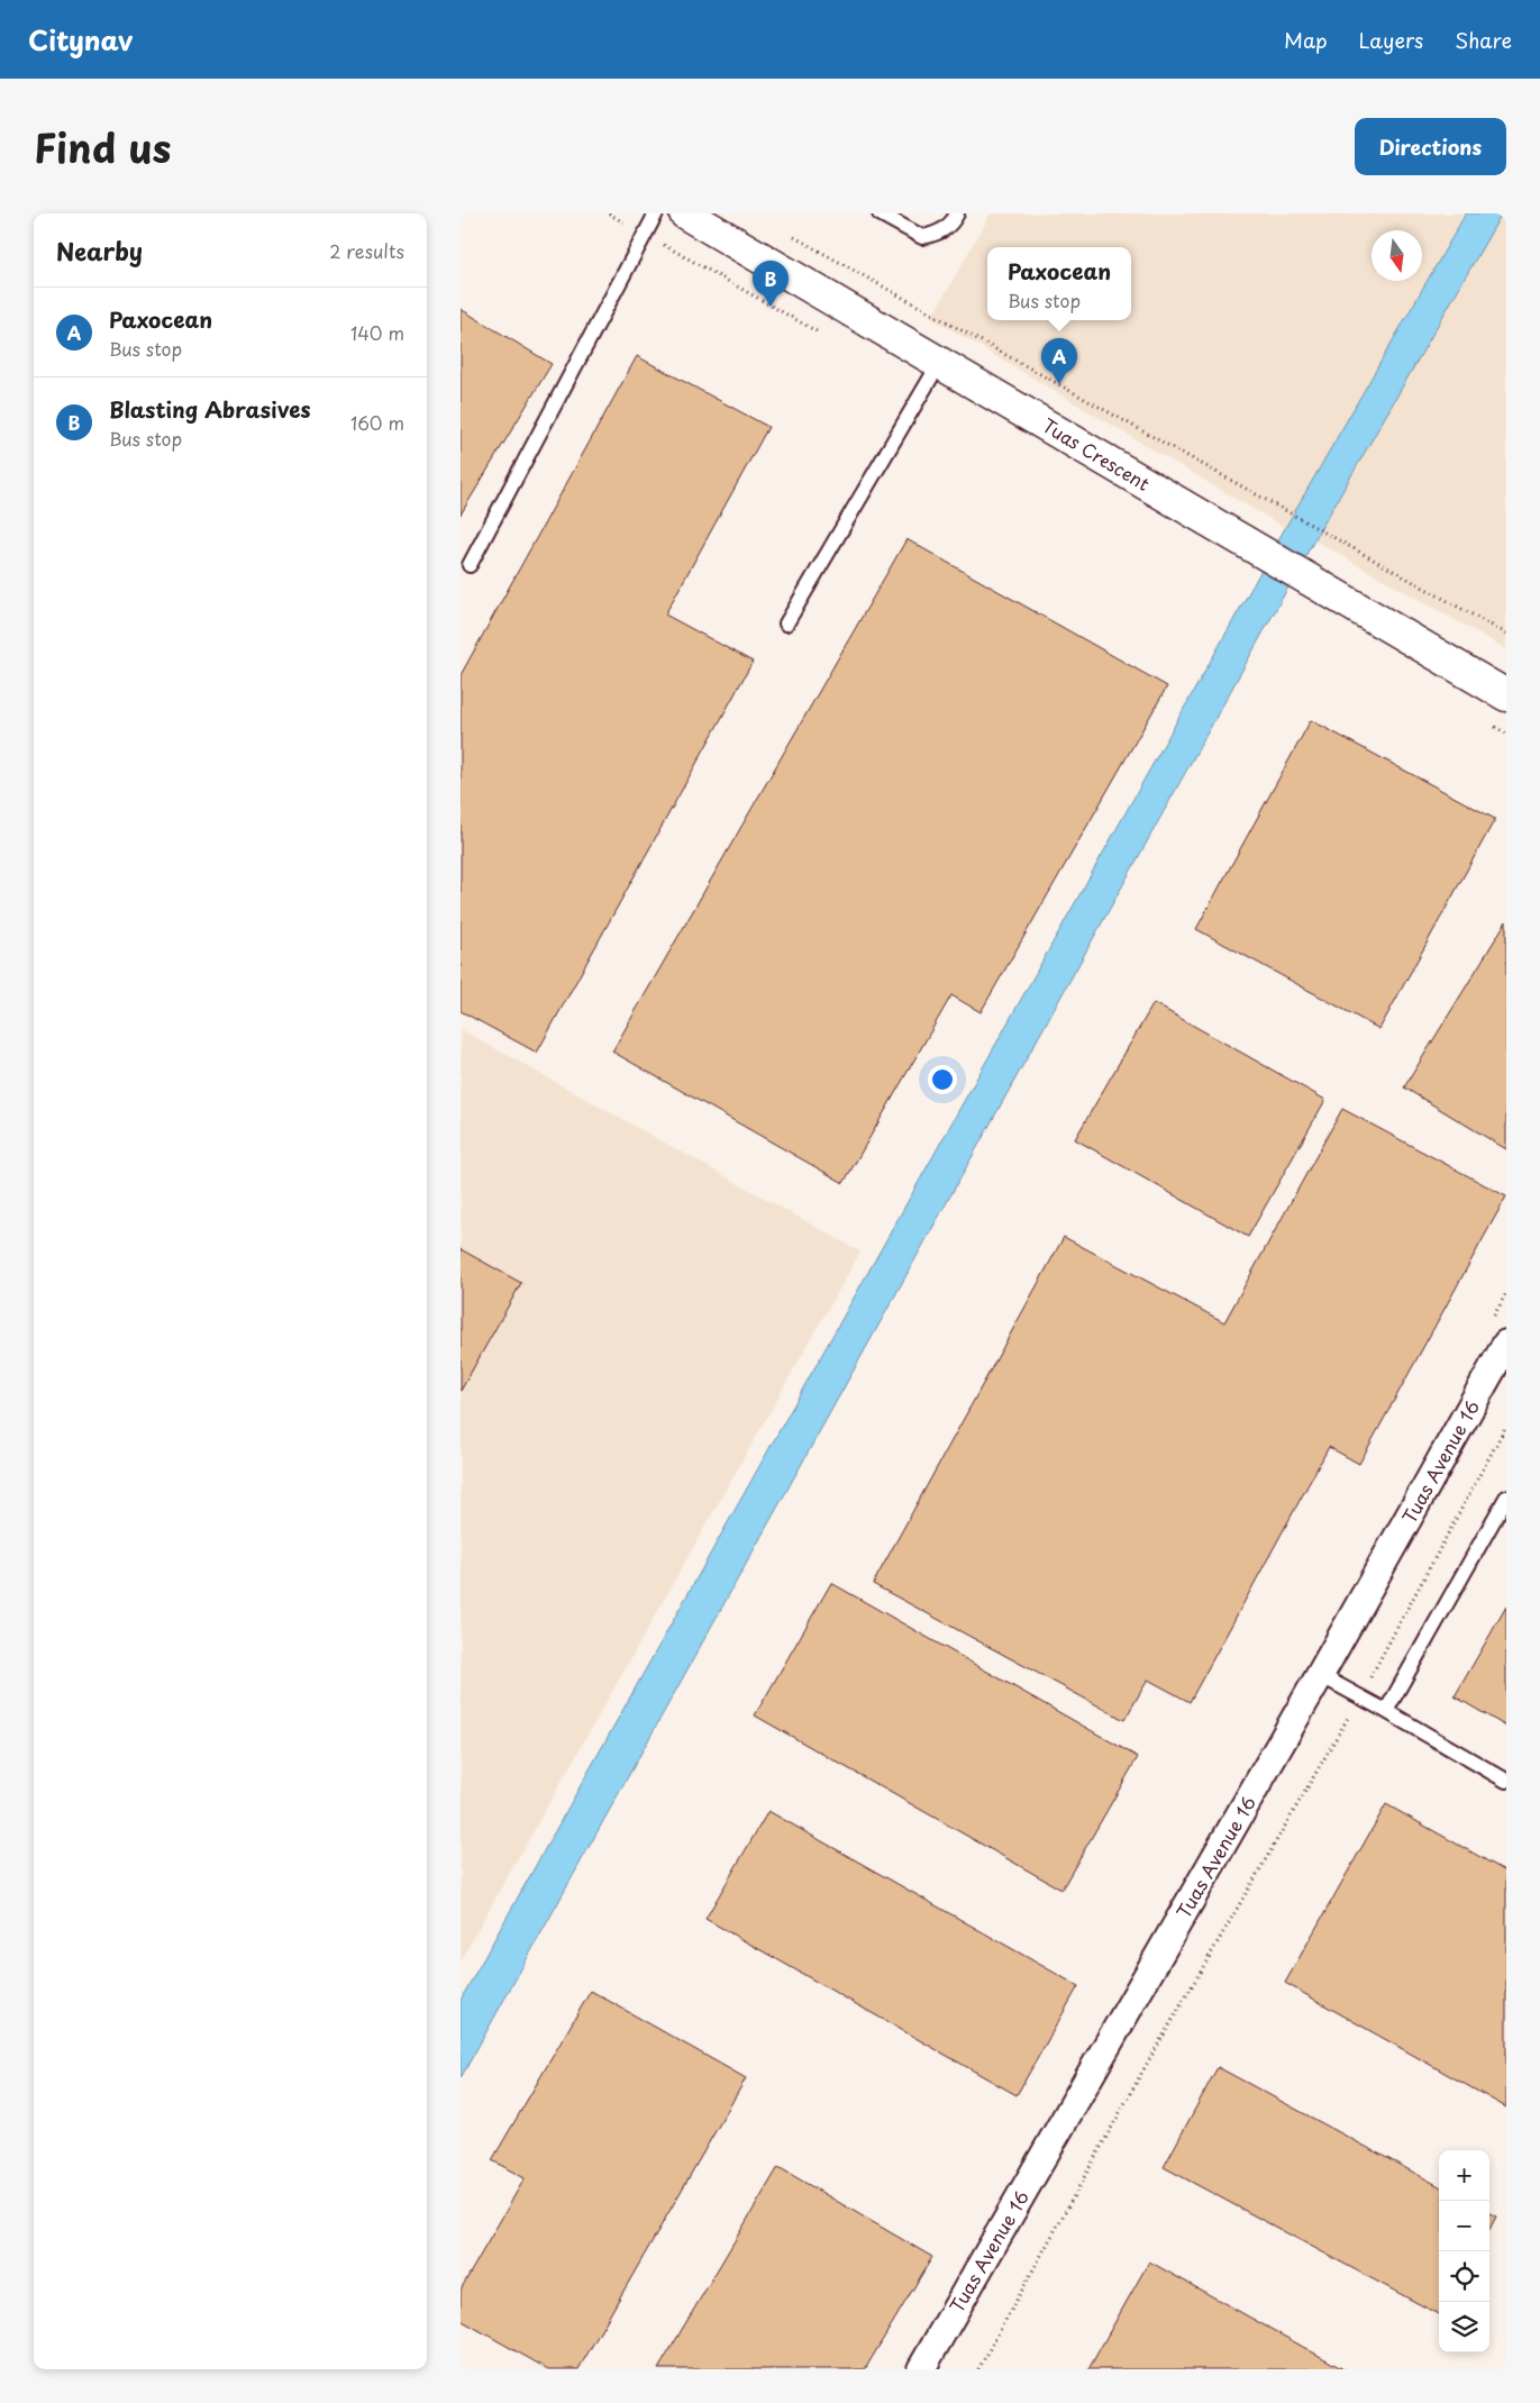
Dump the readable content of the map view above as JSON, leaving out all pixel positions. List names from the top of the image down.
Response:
{
  "streets": {
    "street": ["Tuas Crescent", "Tuas Avenue 16"]
  },
  "north": "bottom",
  "page": {
    "header": "Citynav",
    "nav": ["Map", "Layers", "Share"],
    "title": "Find us",
    "buttons": "Directions",
    "heading": ["Nearby", "2 results"],
    "popup": ["Paxocean", "Bus stop"],
    "pins": ["B", "A"],
    "list": [
      {
        "mark": "A",
        "name": "Paxocean",
        "note": "Bus stop",
        "value": "140 m"
      },
      {
        "mark": "B",
        "name": "Blasting Abrasives",
        "note": "Bus stop",
        "value": "160 m"
      }
    ],
    "map_buttons": ["+", "−"]
  }
}
